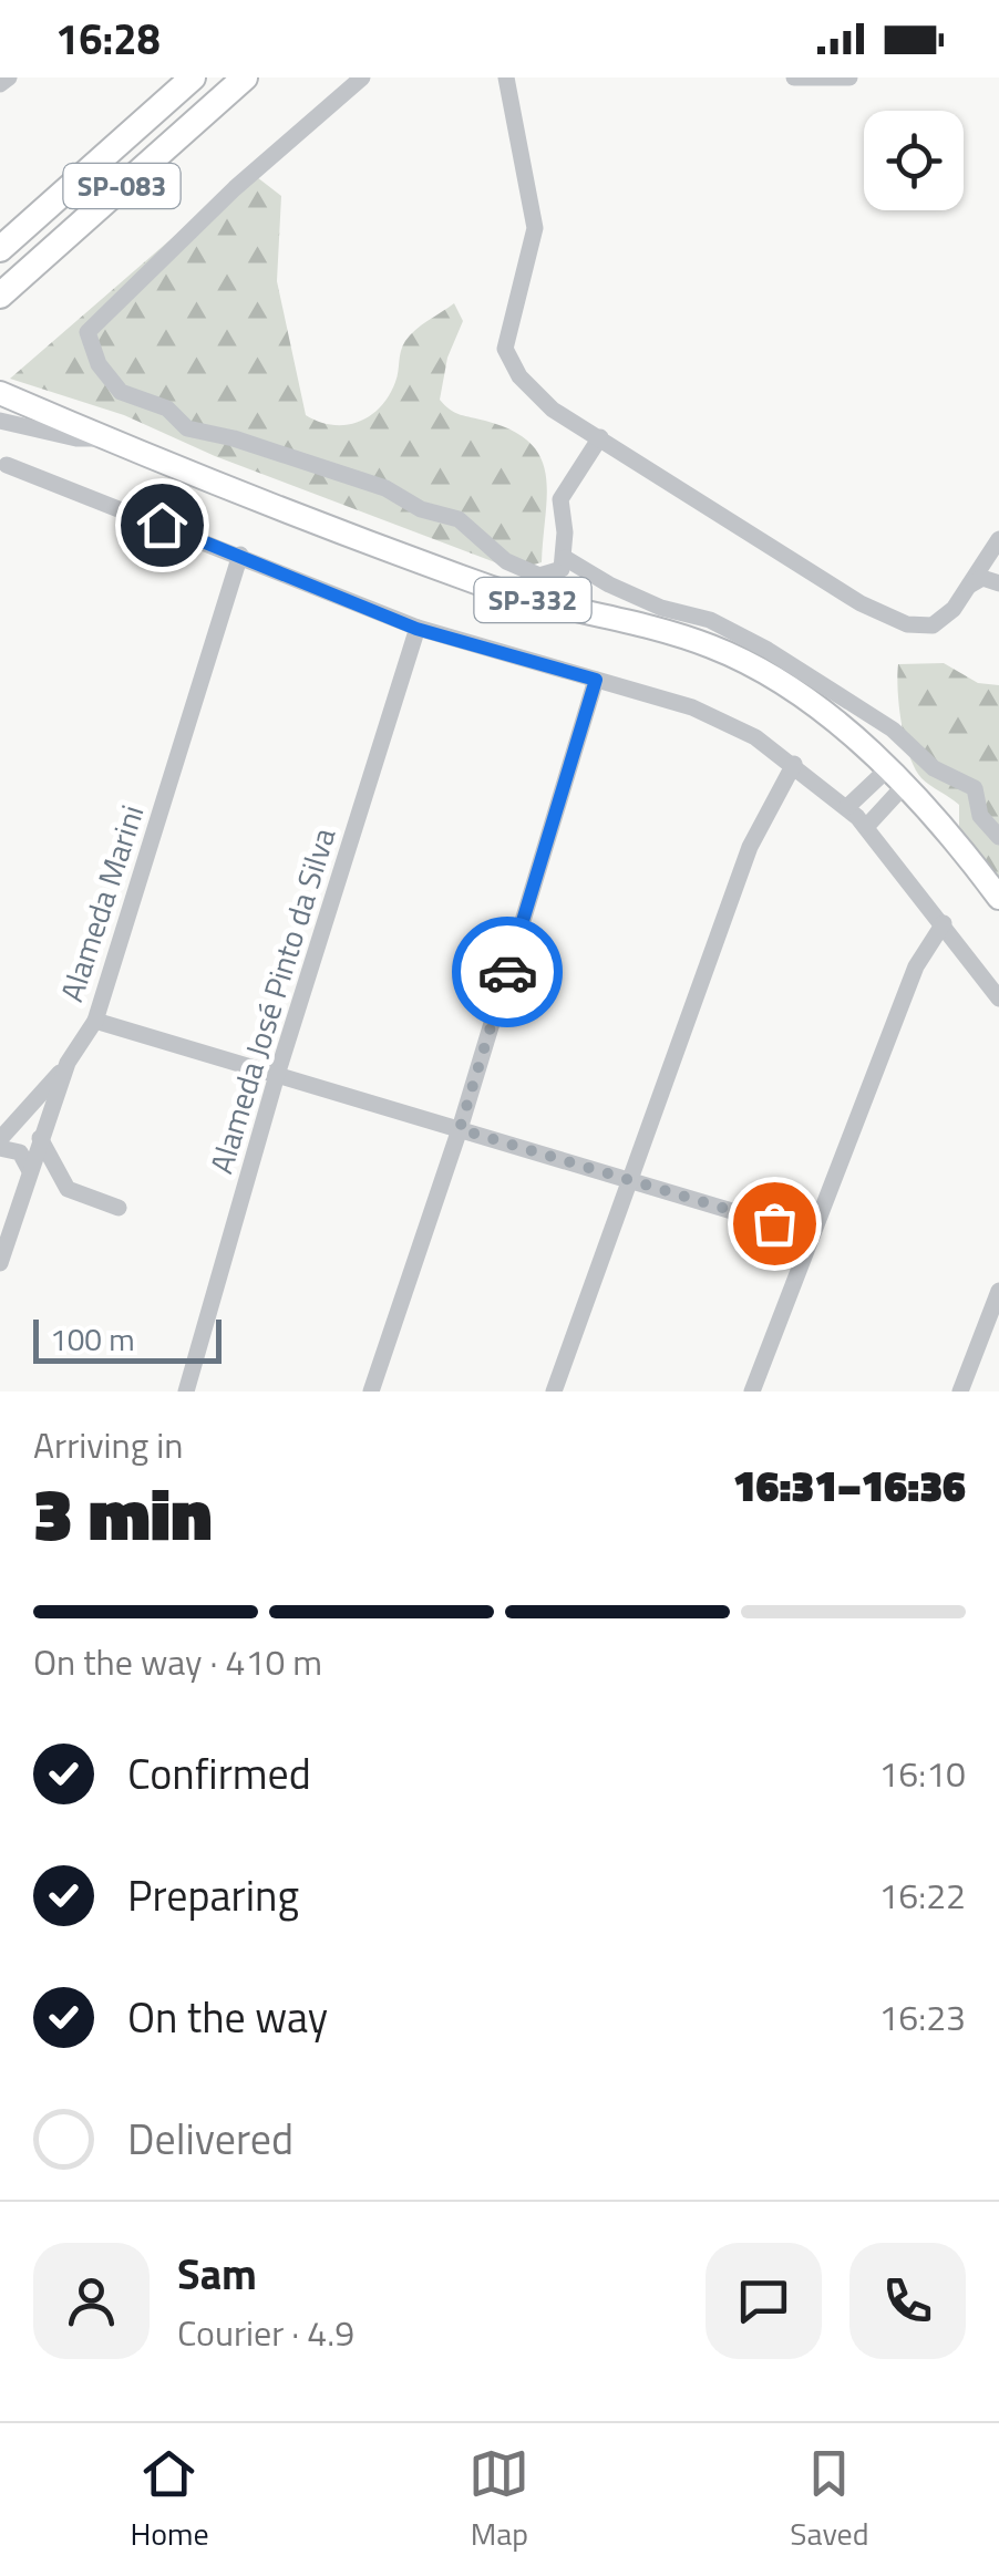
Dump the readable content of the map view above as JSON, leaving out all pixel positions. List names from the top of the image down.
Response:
{
  "streets": {
    "highway": ["SP-083"],
    "main road": ["SP-332"],
    "street": ["Alameda Marini", "Alameda José Pinto da Silva"]
  },
  "scale_bar": "100 m",
  "page": {
    "status": "16:28",
    "scale": "100 m",
    "heading": ["3 min", "Arriving in", "16:31–16:36"],
    "panel": ["Sam", "Courier · 4.9"],
    "bar": "On the way · 410 m",
    "list": [
      ["Confirmed", "16:10"],
      ["Preparing", "16:22"],
      ["On the way", "16:23"],
      "Delivered"
    ],
    "tabs": ["Home", "Map", "Saved"]
  }
}
